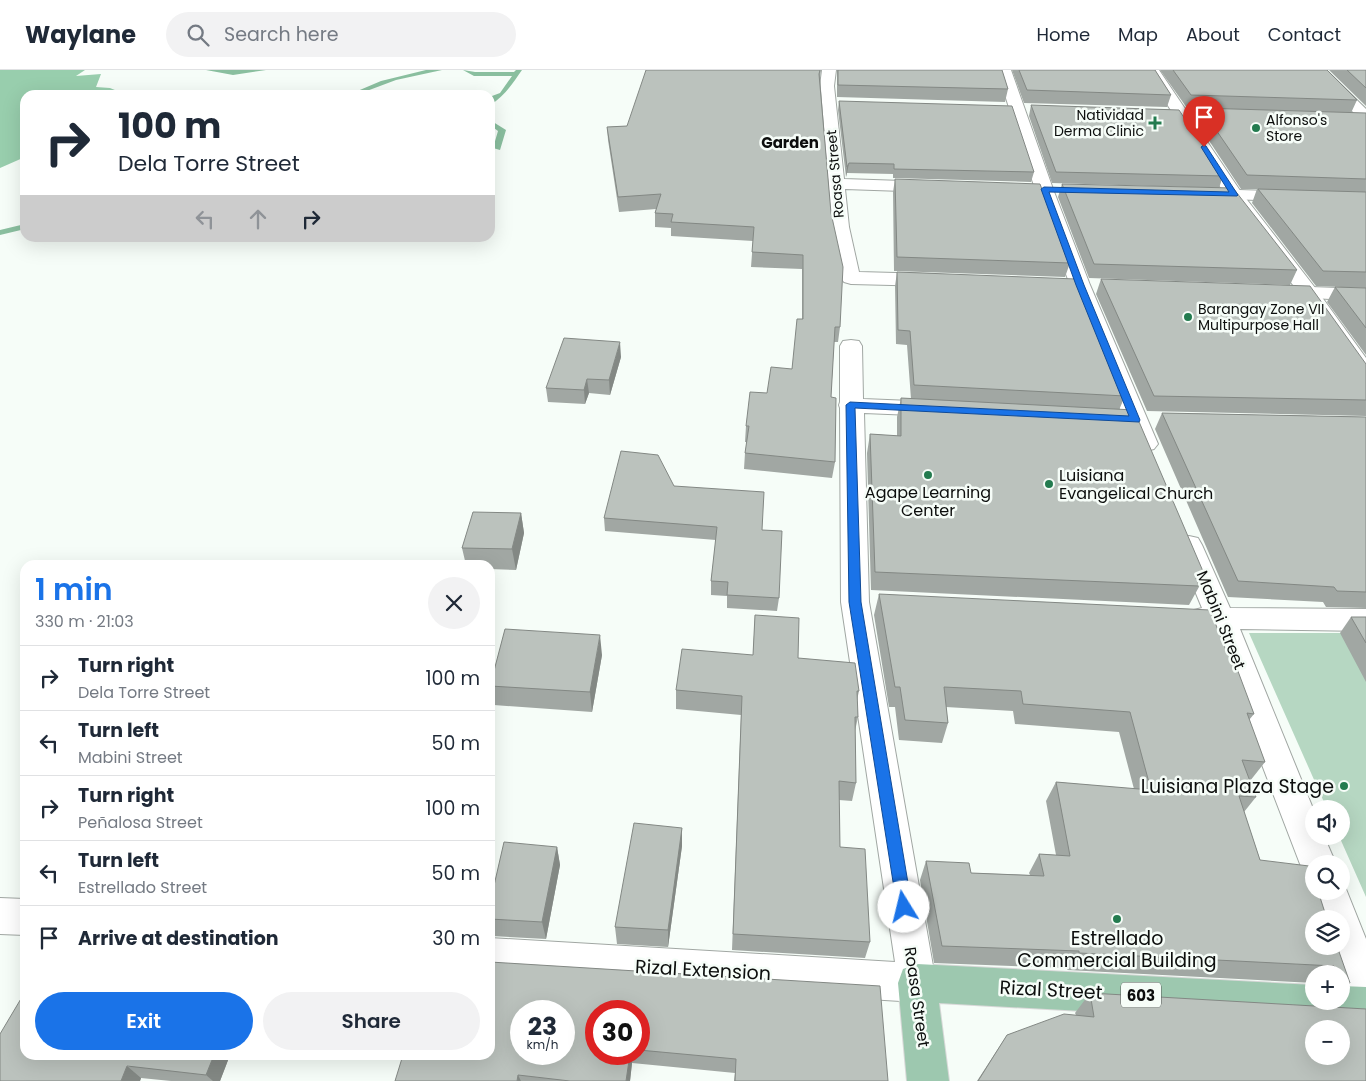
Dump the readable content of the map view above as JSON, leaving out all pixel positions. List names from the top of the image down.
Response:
{
  "streets": {
    "main road": ["Roasa Street", "Rizal Street", "603"],
    "street": ["Mabini Street", "Rizal Extension"]
  },
  "crossings": [
    ["Roasa Street", "Rizal Extension"],
    ["Roasa Street", "Rizal Street"],
    ["Rizal Extension", "Rizal Street"]
  ],
  "districts": ["Garden"],
  "places": {
    "health": ["Natividad Derma Clinic"],
    "other": [
      "Alfonso's Store",
      "Barangay Zone VII Multipurpose Hall",
      "Agape Learning Center",
      "Luisiana Evangelical Church",
      "Luisiana Plaza Stage",
      "Estrellado Commercial Building"
    ]
  },
  "page": {
    "header": "Waylane",
    "search": "Search here",
    "nav": [
      "Home",
      "Map",
      "About",
      "Contact"
    ],
    "turn": ["100 m", "Dela Torre Street"],
    "heading": ["1 min", "330 m · 21:03"],
    "list": [
      {
        "name": "Turn right",
        "note": "Dela Torre Street",
        "value": "100 m"
      },
      {
        "name": "Turn left",
        "note": "Mabini Street",
        "value": "50 m"
      },
      {
        "name": "Turn right",
        "note": "Peñalosa Street",
        "value": "100 m"
      },
      {
        "name": "Turn left",
        "note": "Estrellado Street",
        "value": "50 m"
      },
      {
        "name": "Arrive at destination",
        "value": "30 m"
      }
    ],
    "map_buttons": ["+", "−"],
    "buttons": ["Exit", "Share"],
    "speed": "23 km/h",
    "limit": "30"
  }
}
